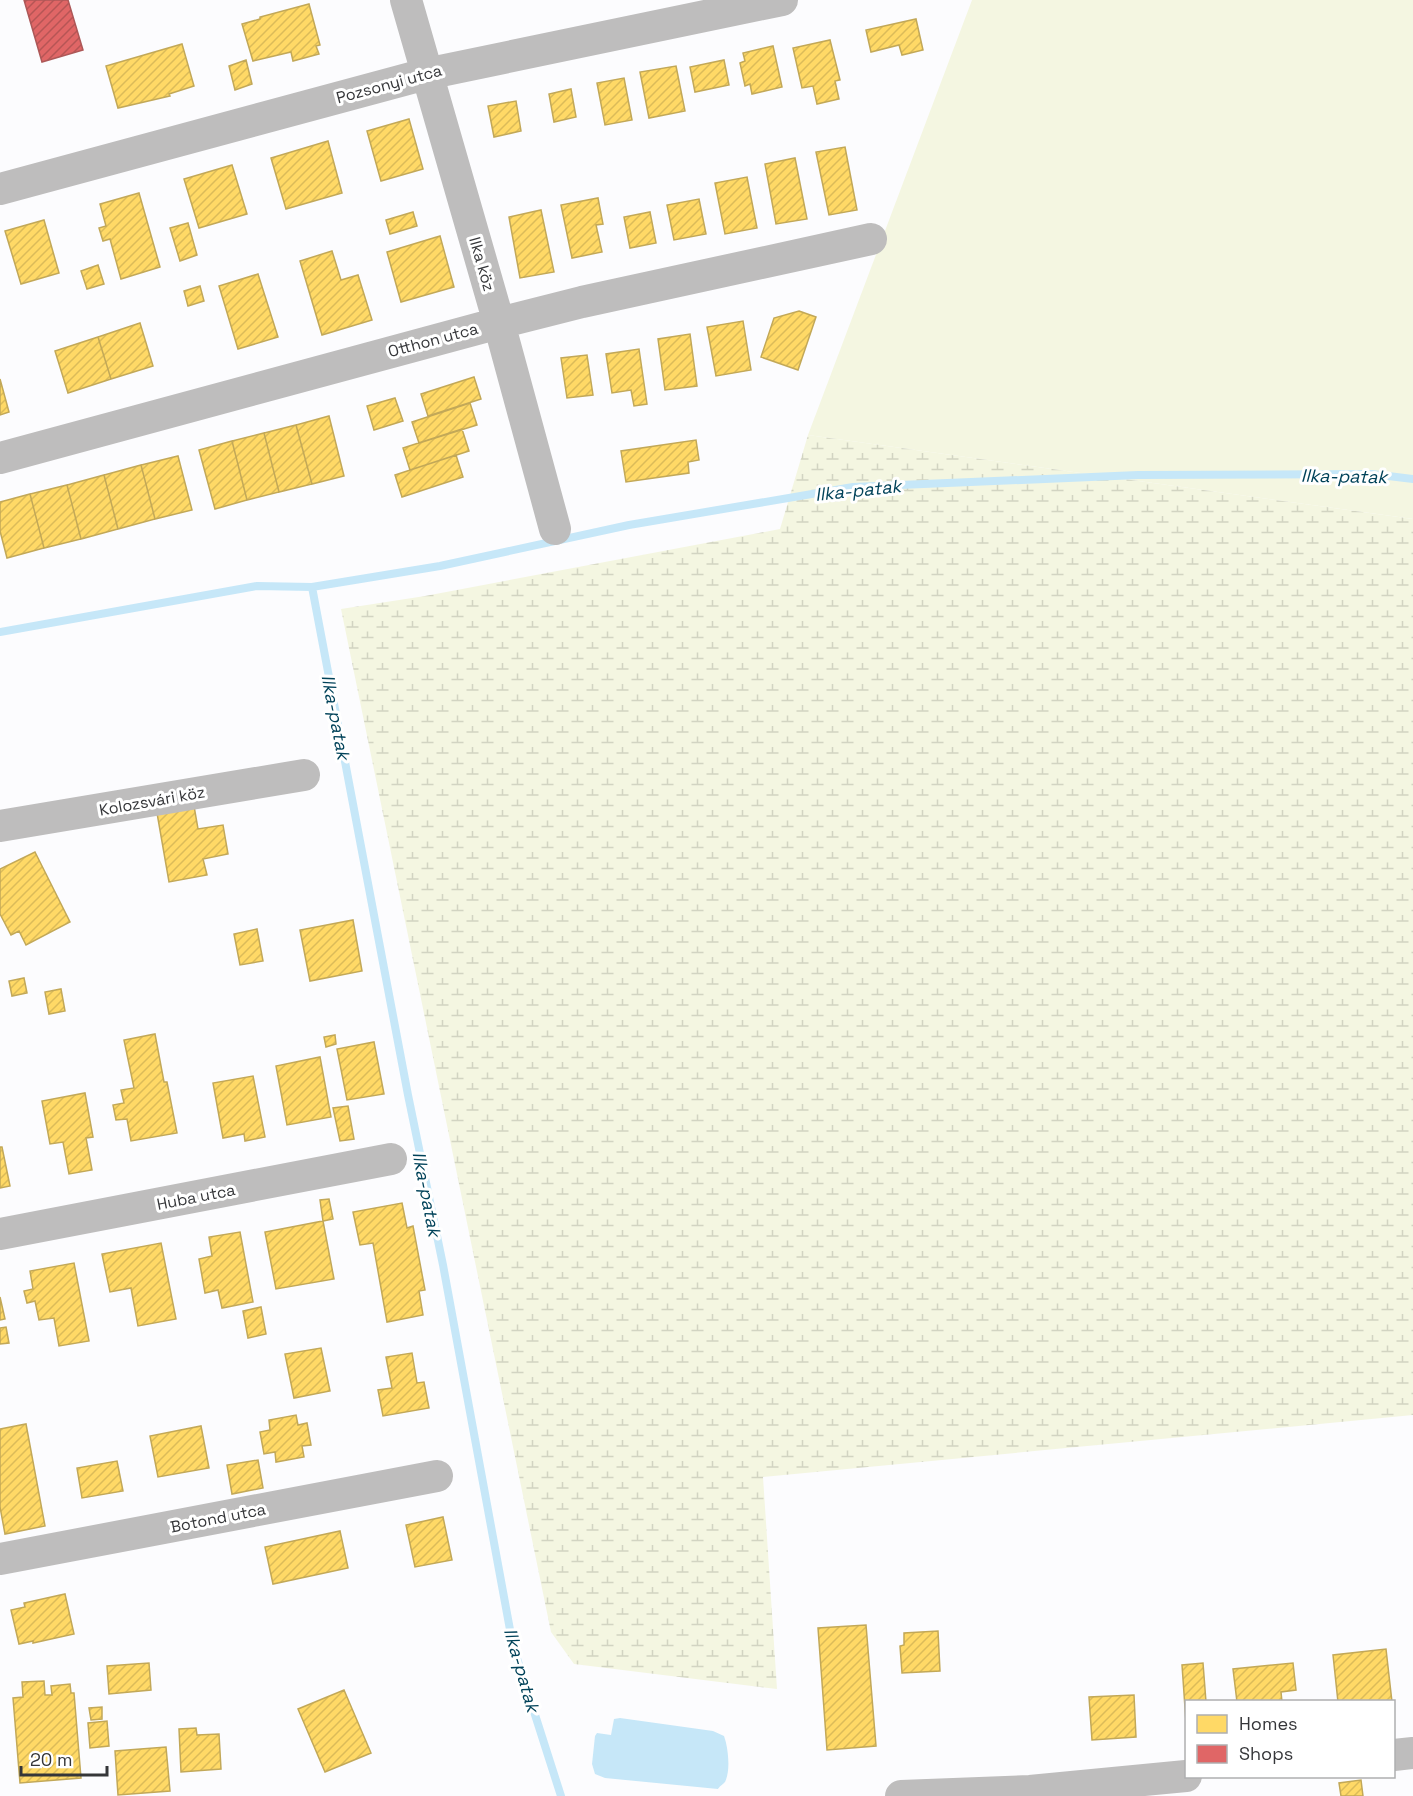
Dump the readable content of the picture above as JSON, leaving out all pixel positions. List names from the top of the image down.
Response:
{
  "streets": {
    "street": [
      "Pozsonyi utca",
      "Ilka köz",
      "Otthon utca",
      "Kolozsvári köz",
      "Huba utca",
      "Botond utca"
    ]
  },
  "crossings": [
    ["Pozsonyi utca", "Ilka köz"],
    ["Ilka köz", "Otthon utca"]
  ],
  "water": ["Ilka-patak"],
  "legend": ["Homes", "Shops"],
  "scale_bar": "20 m"
}
